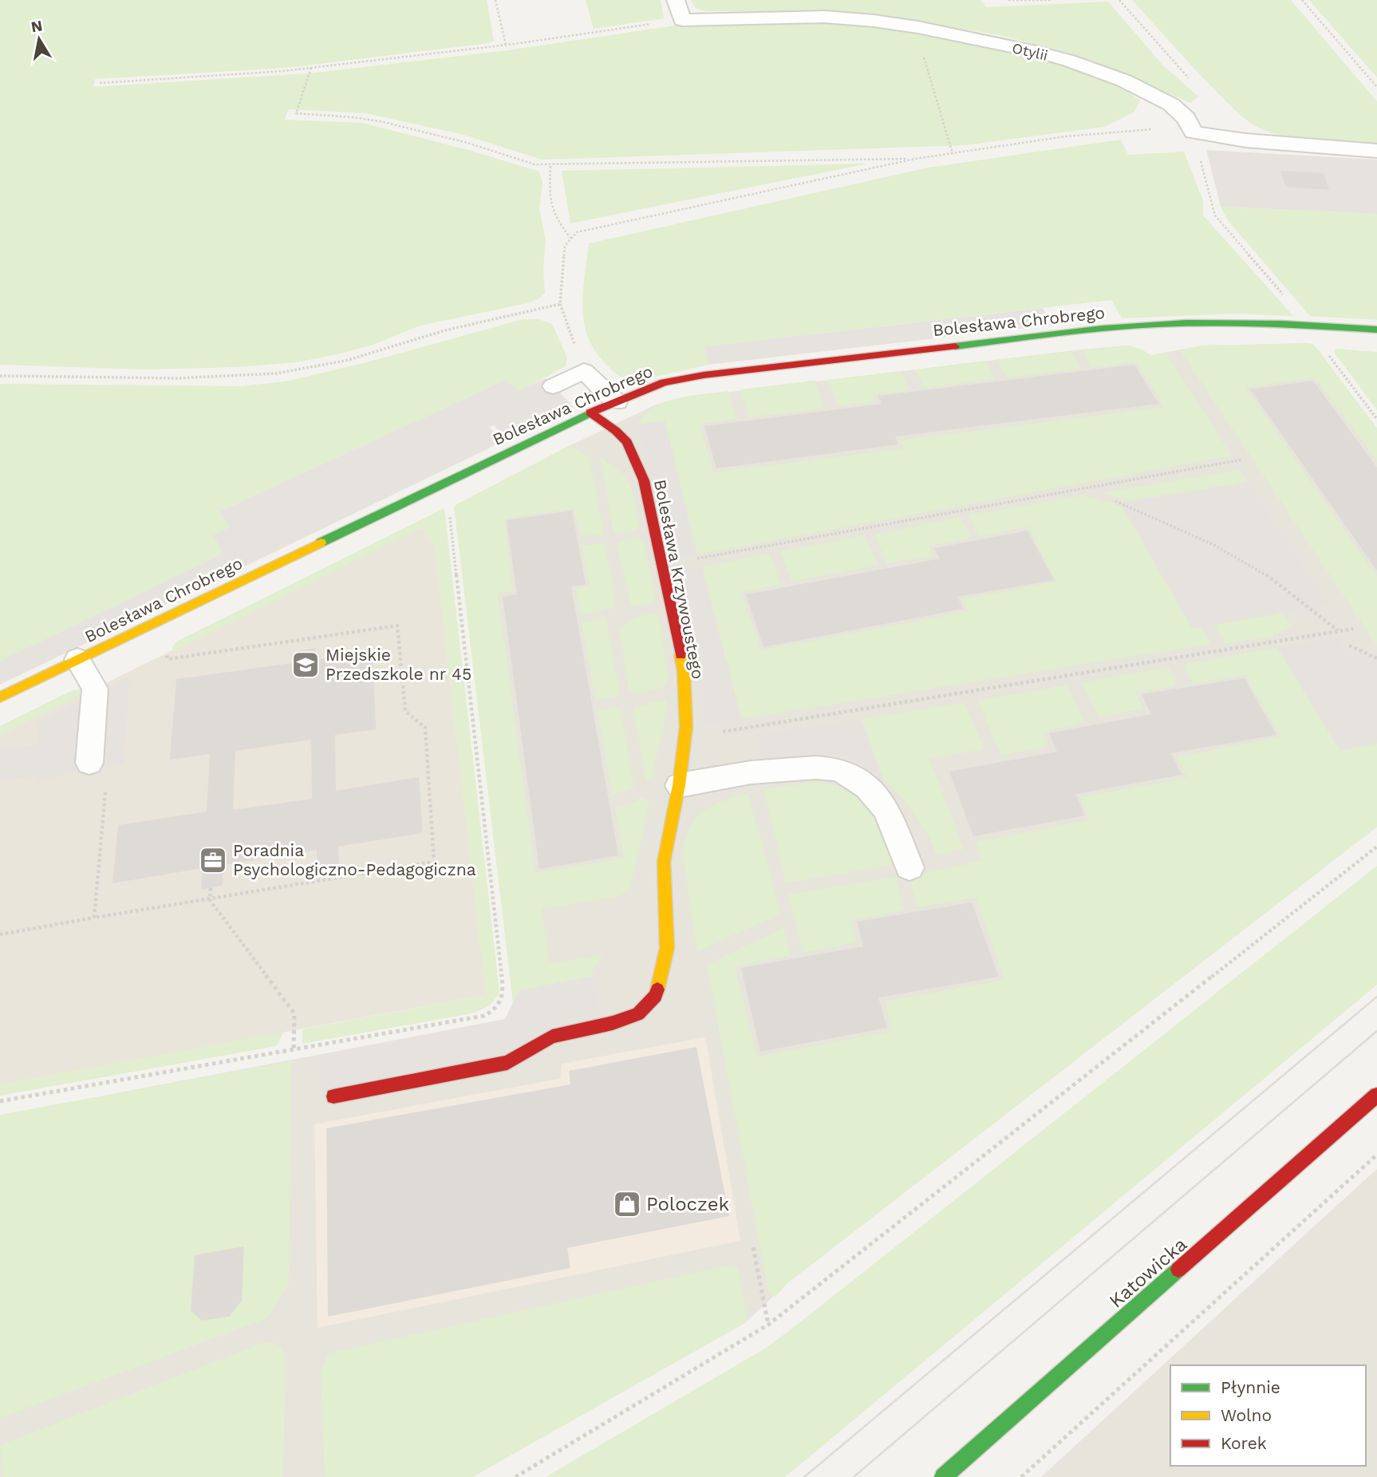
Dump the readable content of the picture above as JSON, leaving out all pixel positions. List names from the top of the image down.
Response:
{
  "streets": {
    "street": [
      "Otylii",
      "Bolesława Chrobrego",
      "Bolesława Krzywoustego",
      "Katowicka"
    ]
  },
  "crossings": [
    ["Bolesława Chrobrego", "Bolesława Krzywoustego"]
  ],
  "places": {
    "school or university": ["Miejskie Przedszkole nr 45"],
    "office": ["Poradnia Psychologiczno-Pedagogiczna"],
    "shop": ["Poloczek"]
  },
  "legend": ["Płynnie", "Wolno", "Korek"],
  "north": "top"
}
